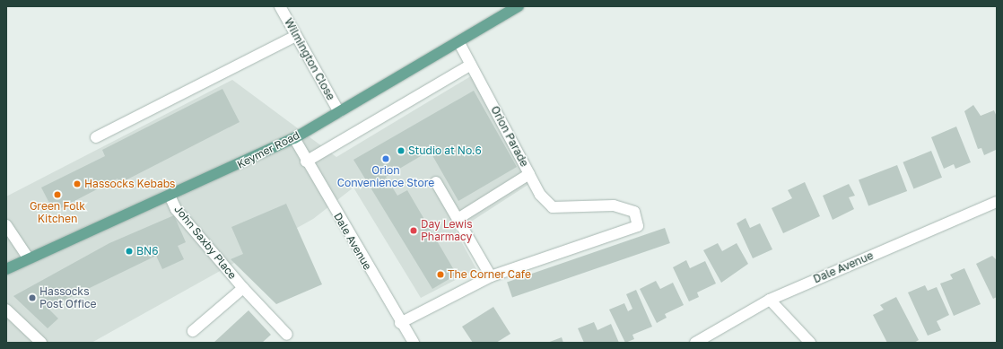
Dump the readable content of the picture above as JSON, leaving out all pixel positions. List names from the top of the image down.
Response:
{
  "streets": {
    "main road": ["Keymer Road"],
    "street": [
      "Wilmington Close",
      "Orion Parade",
      "Dale Avenue",
      "John Saxby Place"
    ]
  },
  "crossings": [
    ["Wilmington Close", "Keymer Road"],
    ["Orion Parade", "Keymer Road"],
    ["Keymer Road", "Dale Avenue"],
    ["Keymer Road", "John Saxby Place"]
  ],
  "places": [
    "Studio at No.6",
    "Orion Convenience Store",
    "Hassocks Kebabs",
    "Green Folk Kitchen",
    "Day Lewis Pharmacy",
    "BN6",
    "The Corner Cafe",
    "Hassocks Post Office"
  ]
}
